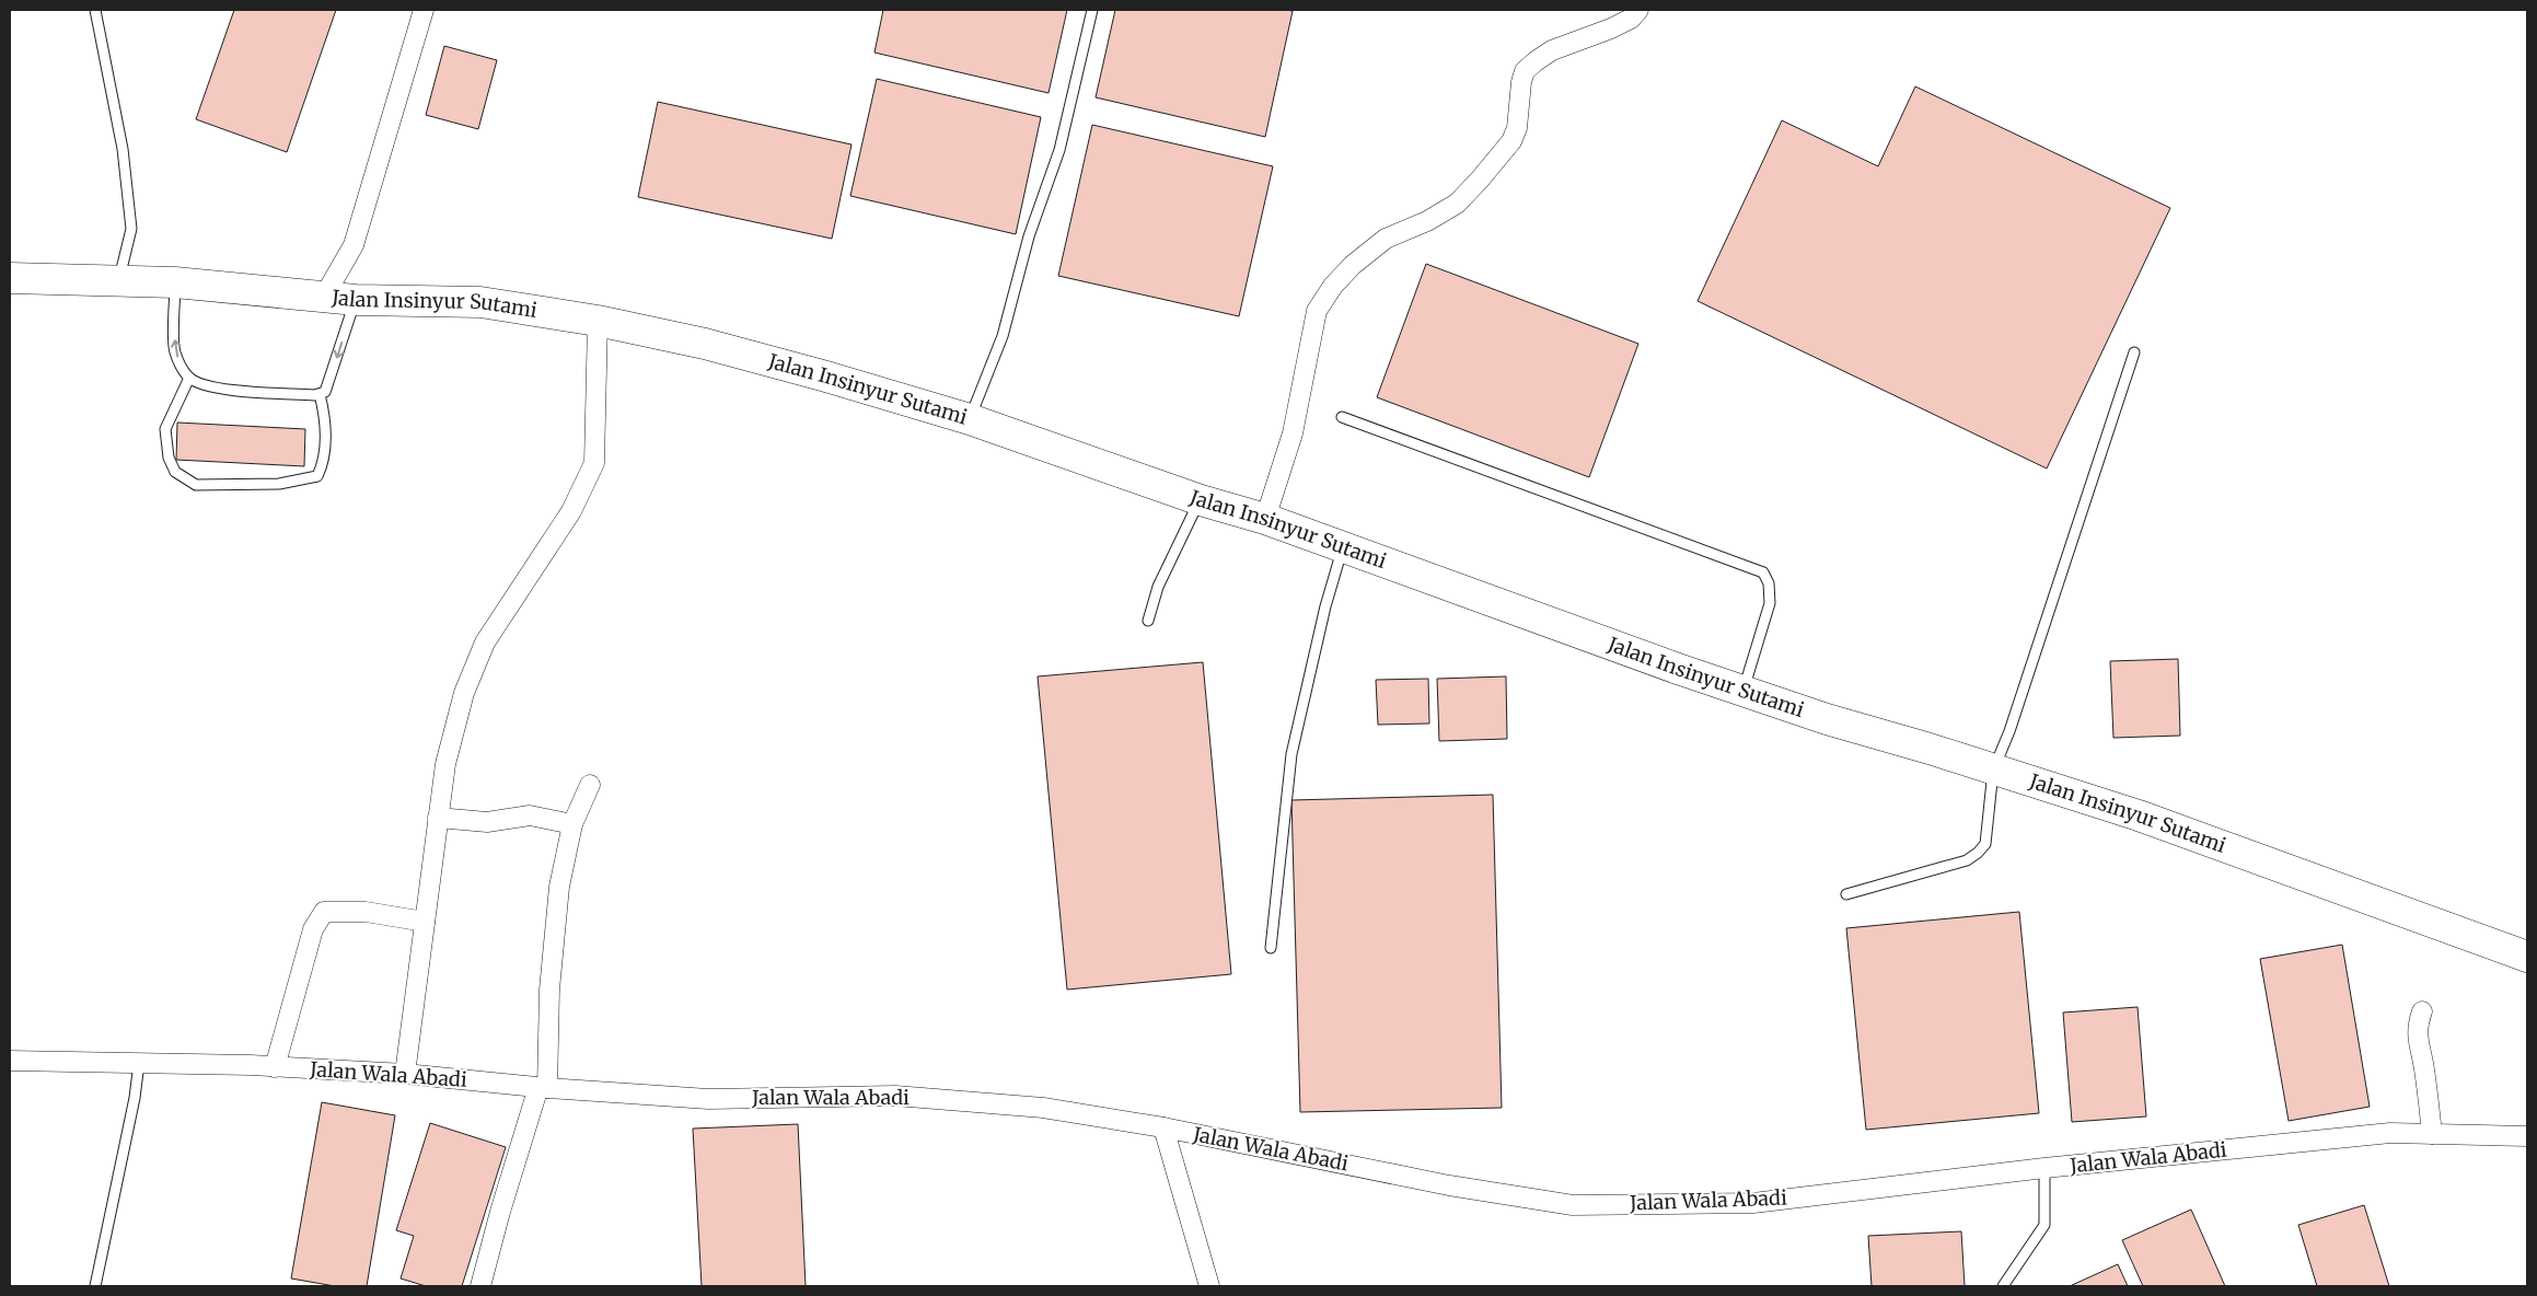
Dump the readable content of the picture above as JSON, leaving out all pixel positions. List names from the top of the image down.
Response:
{
  "streets": {
    "highway": ["Jalan Insinyur Sutami"],
    "street": ["Jalan Wala Abadi"]
  }
}
